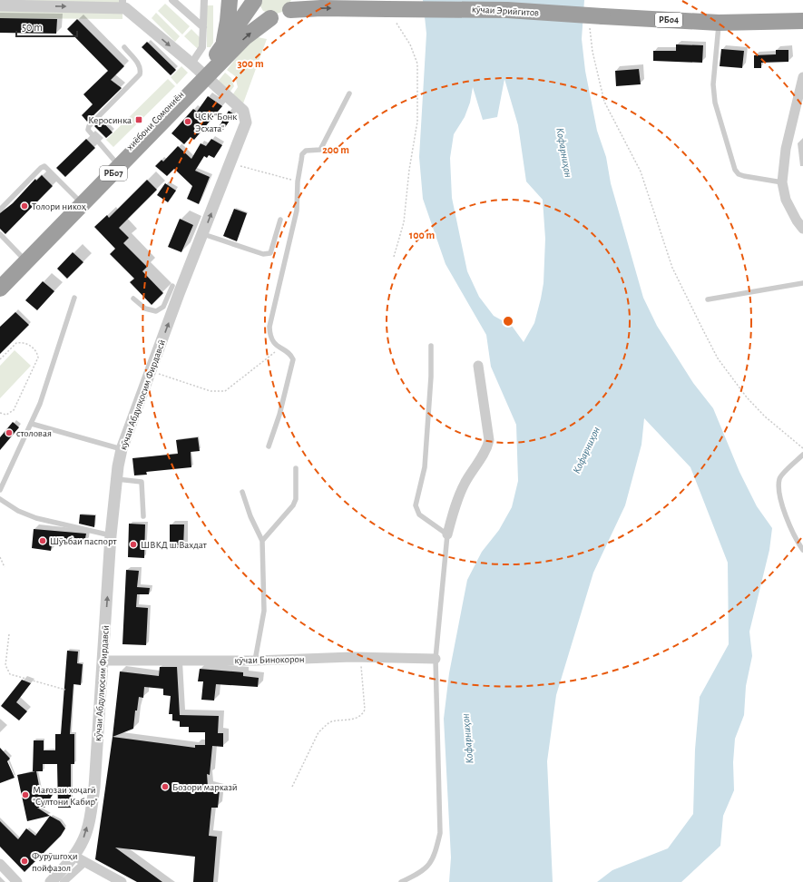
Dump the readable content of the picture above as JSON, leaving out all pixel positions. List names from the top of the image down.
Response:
{
  "streets": {
    "highway": [
      "кӯчаи Эрийгитов",
      "РБ04",
      "хиёбони Сомониён",
      "РБ07"
    ],
    "street": ["кӯчаи Абдулқосим Фирдавсӣ", "кӯчаи Бинокорон"]
  },
  "crossings": [
    ["кӯчаи Эрийгитов", "РБ04"],
    ["РБ04", "РБ07"],
    ["хиёбони Сомониён", "РБ07"],
    ["хиёбони Сомониён", "кӯчаи Абдулқосим Фирдавсӣ"],
    ["кӯчаи Абдулқосим Фирдавсӣ", "кӯчаи Бинокорон"]
  ],
  "one_way": ["кӯчаи Абдулқосим Фирдавсӣ"],
  "water": ["Кофарниҳон"],
  "places": {
    "transit": ["Керосинка"],
    "other": [
      "ҶСК \"Бонк Эсхата\"",
      "Толори никоҳ",
      "столовая",
      "Шӯъбаи паспорт",
      "ШВКД ш.Вахдат",
      "Бозори марказӣ",
      "Мағозаи хоҷагӣ \"Султони Кабир\"",
      "Фурӯшгоҳи пойфазол"
    ]
  },
  "scale_bar": "50 m",
  "rings": ["300 m", "200 m", "100 m"]
}
